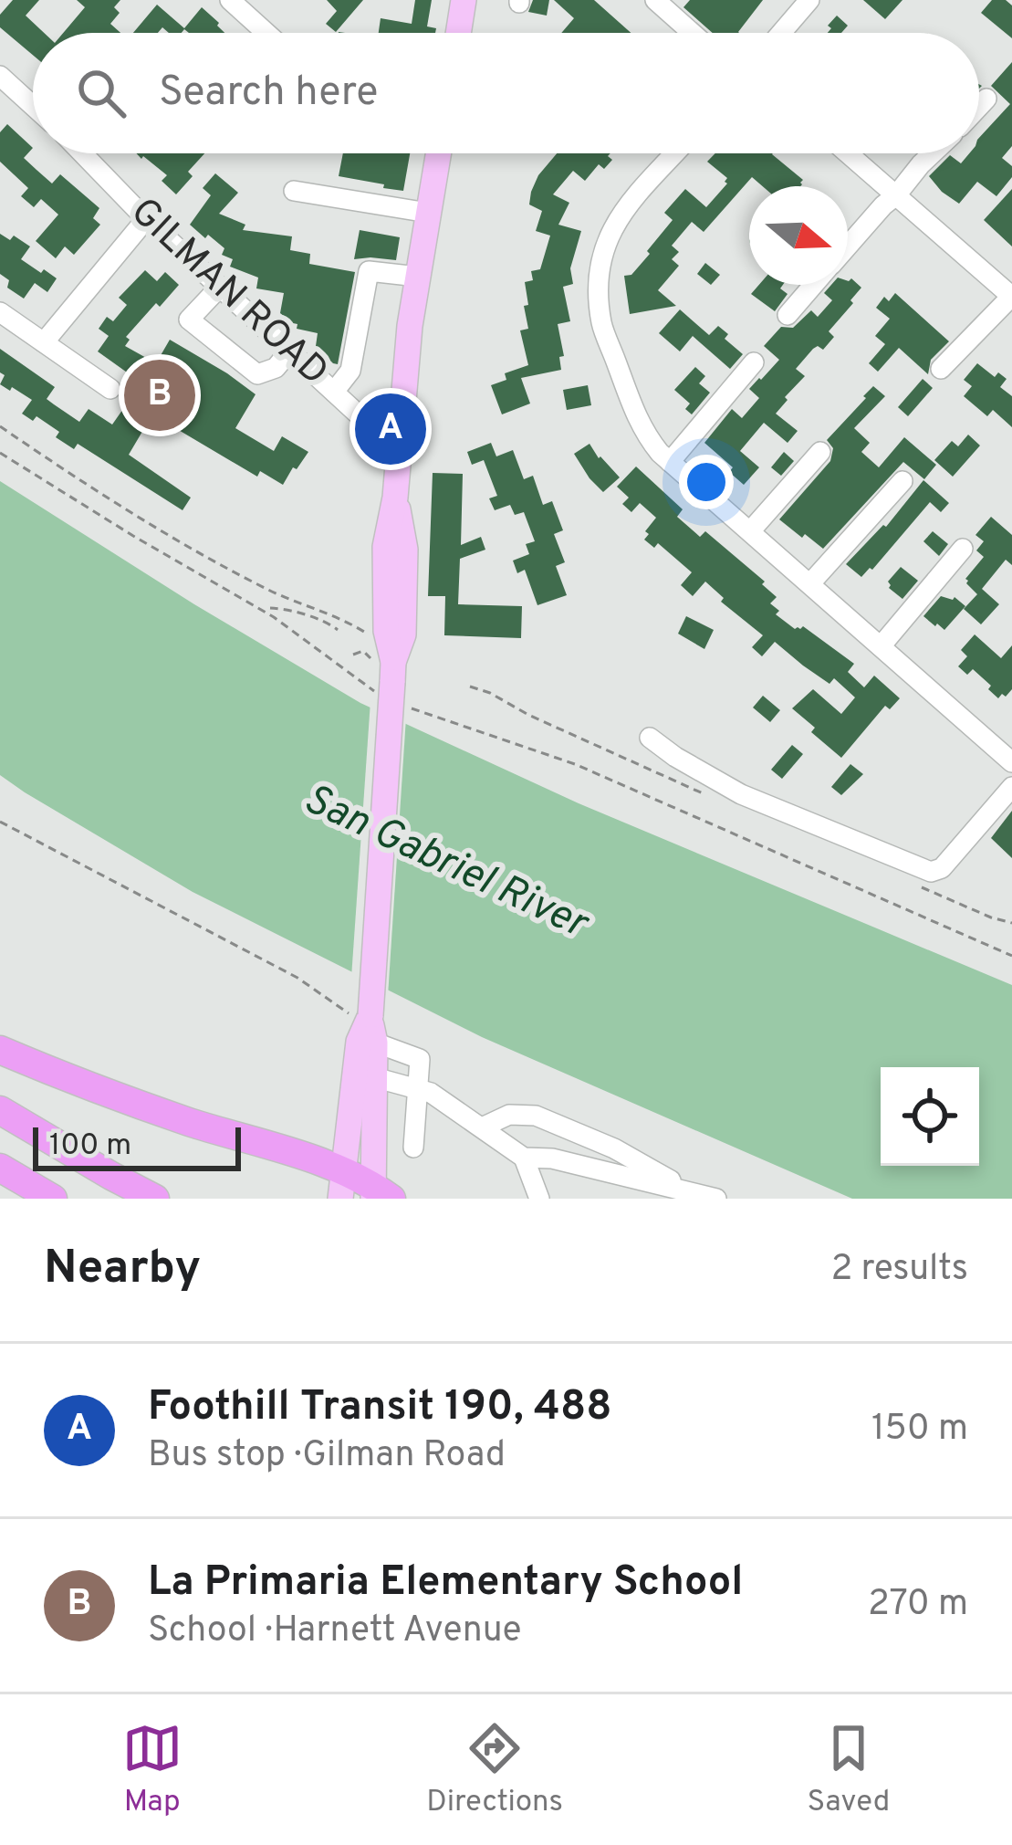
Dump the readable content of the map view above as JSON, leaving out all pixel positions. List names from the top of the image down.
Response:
{
  "streets": {
    "street": ["GILMAN ROAD"]
  },
  "water": ["San Gabriel River"],
  "scale_bar": "100 m",
  "north": "right",
  "page": {
    "search": "Search here",
    "pins": ["B", "A"],
    "scale": "100 m",
    "heading": ["Nearby", "2 results"],
    "list": [
      {
        "mark": "A",
        "name": "Foothill Transit 190, 488",
        "note": "Bus stop · Gilman Road",
        "value": "150 m"
      },
      {
        "mark": "B",
        "name": "La Primaria Elementary School",
        "note": "School · Harnett Avenue",
        "value": "270 m"
      }
    ],
    "nav": ["Map", "Directions", "Saved"]
  }
}
